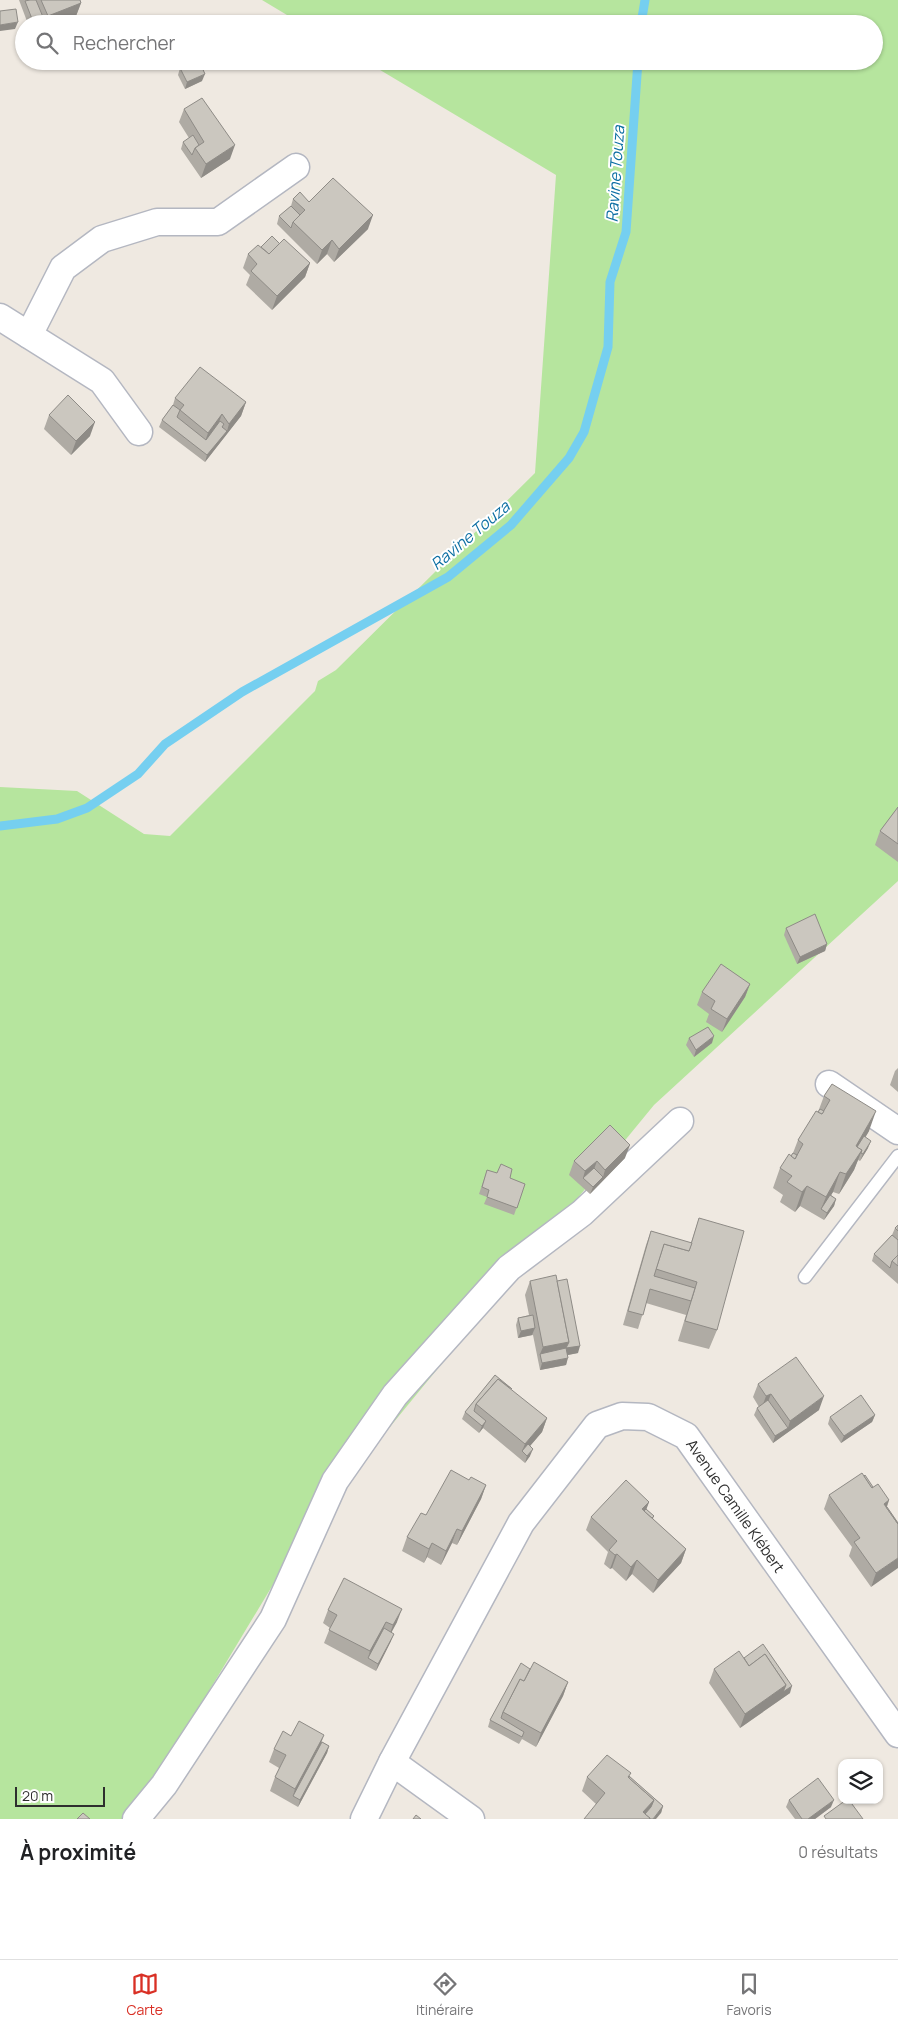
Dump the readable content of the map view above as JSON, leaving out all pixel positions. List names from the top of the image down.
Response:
{
  "streets": {
    "street": ["Avenue Camille Klébert"]
  },
  "water": ["Ravine Touza"],
  "scale_bar": "20 m",
  "page": {
    "search": "Rechercher",
    "scale": "20 m",
    "heading": ["À proximité", "0 résultats"],
    "nav": ["Carte", "Itinéraire", "Favoris"]
  }
}
